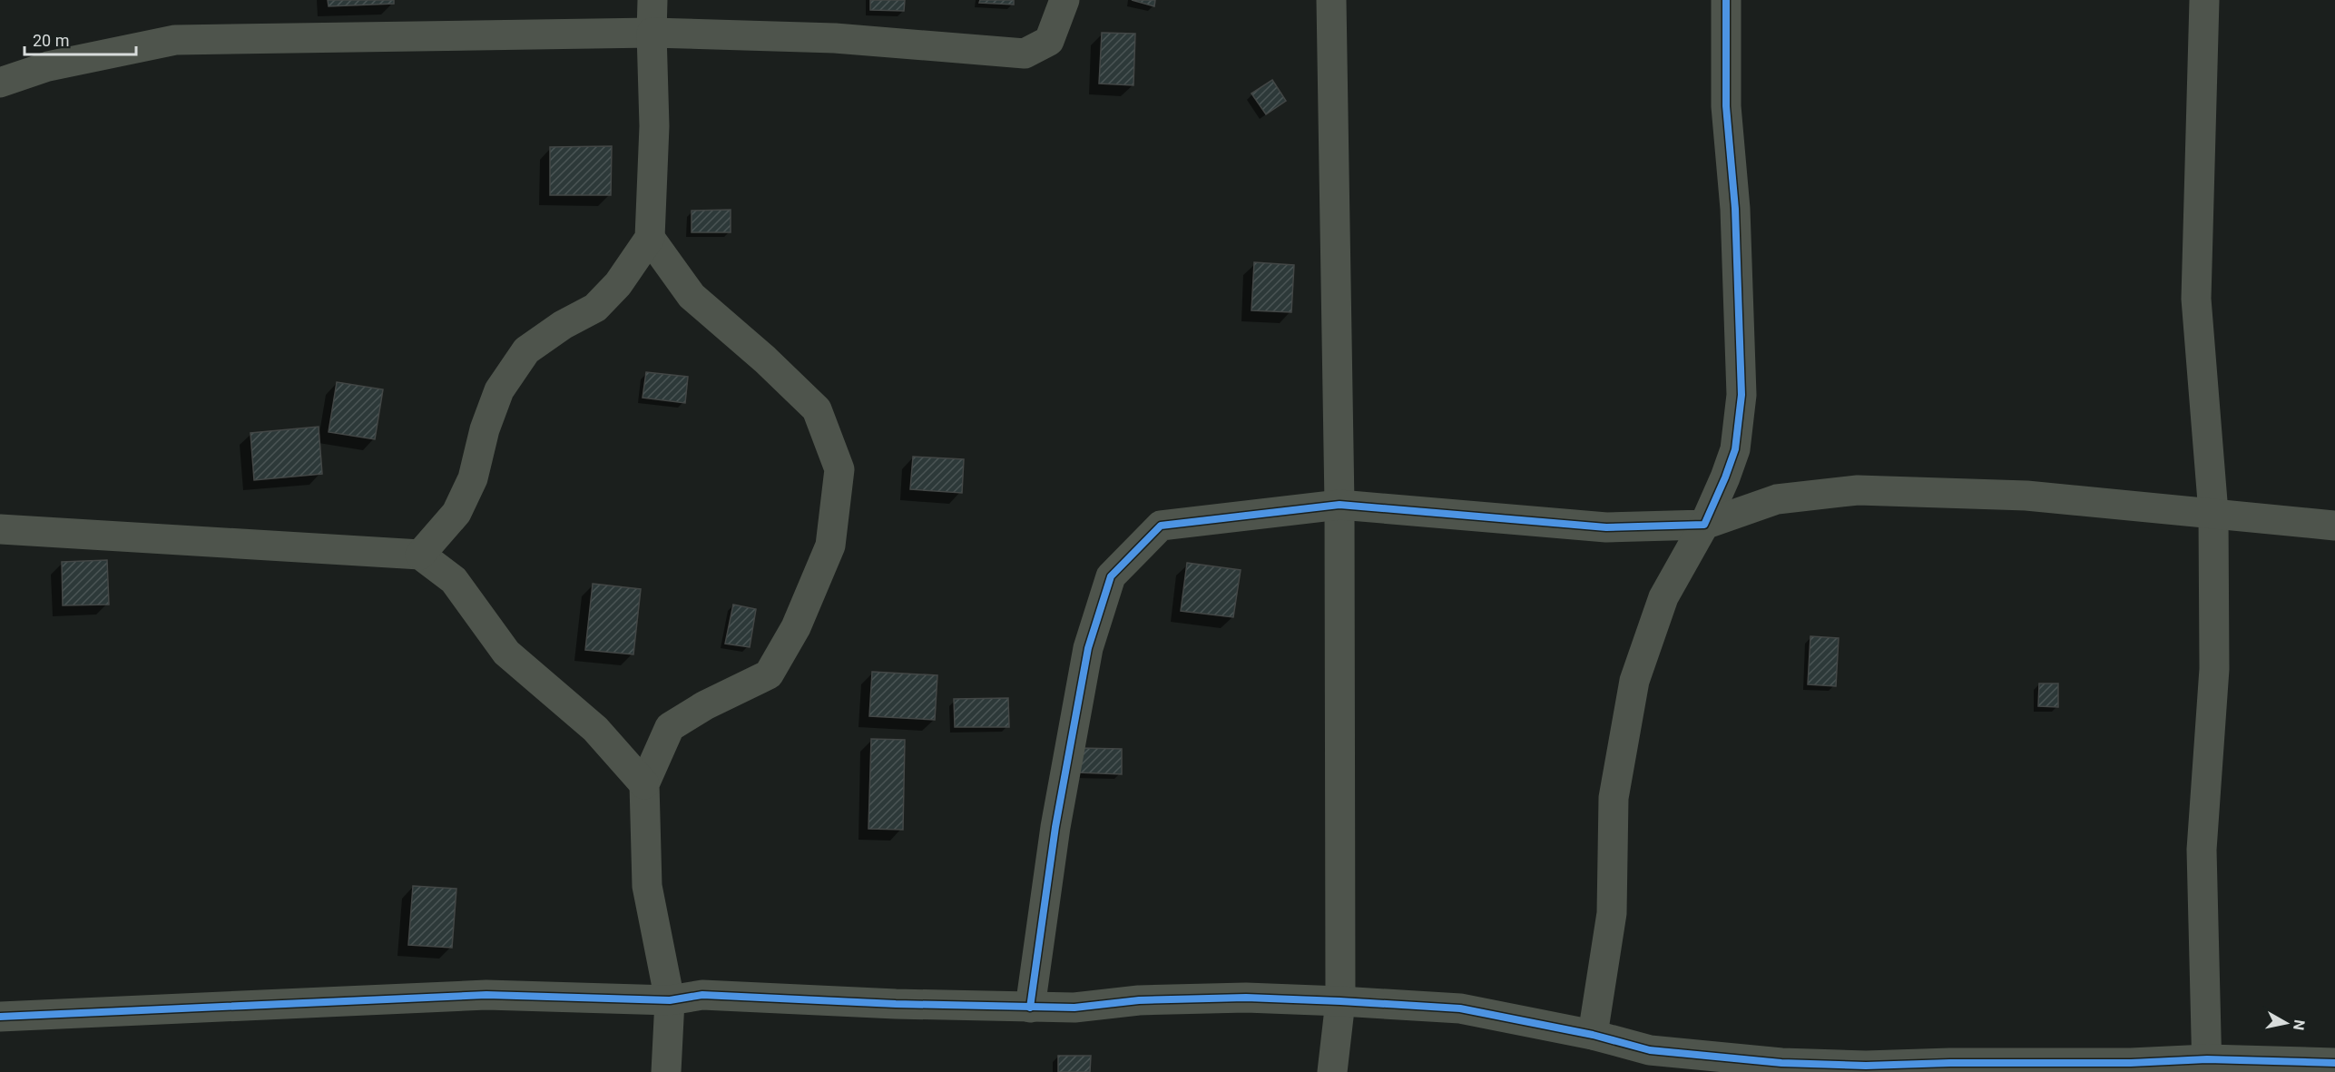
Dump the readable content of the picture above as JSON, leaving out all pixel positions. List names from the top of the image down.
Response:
{
  "scale_bar": "20 m",
  "north": "right"
}
